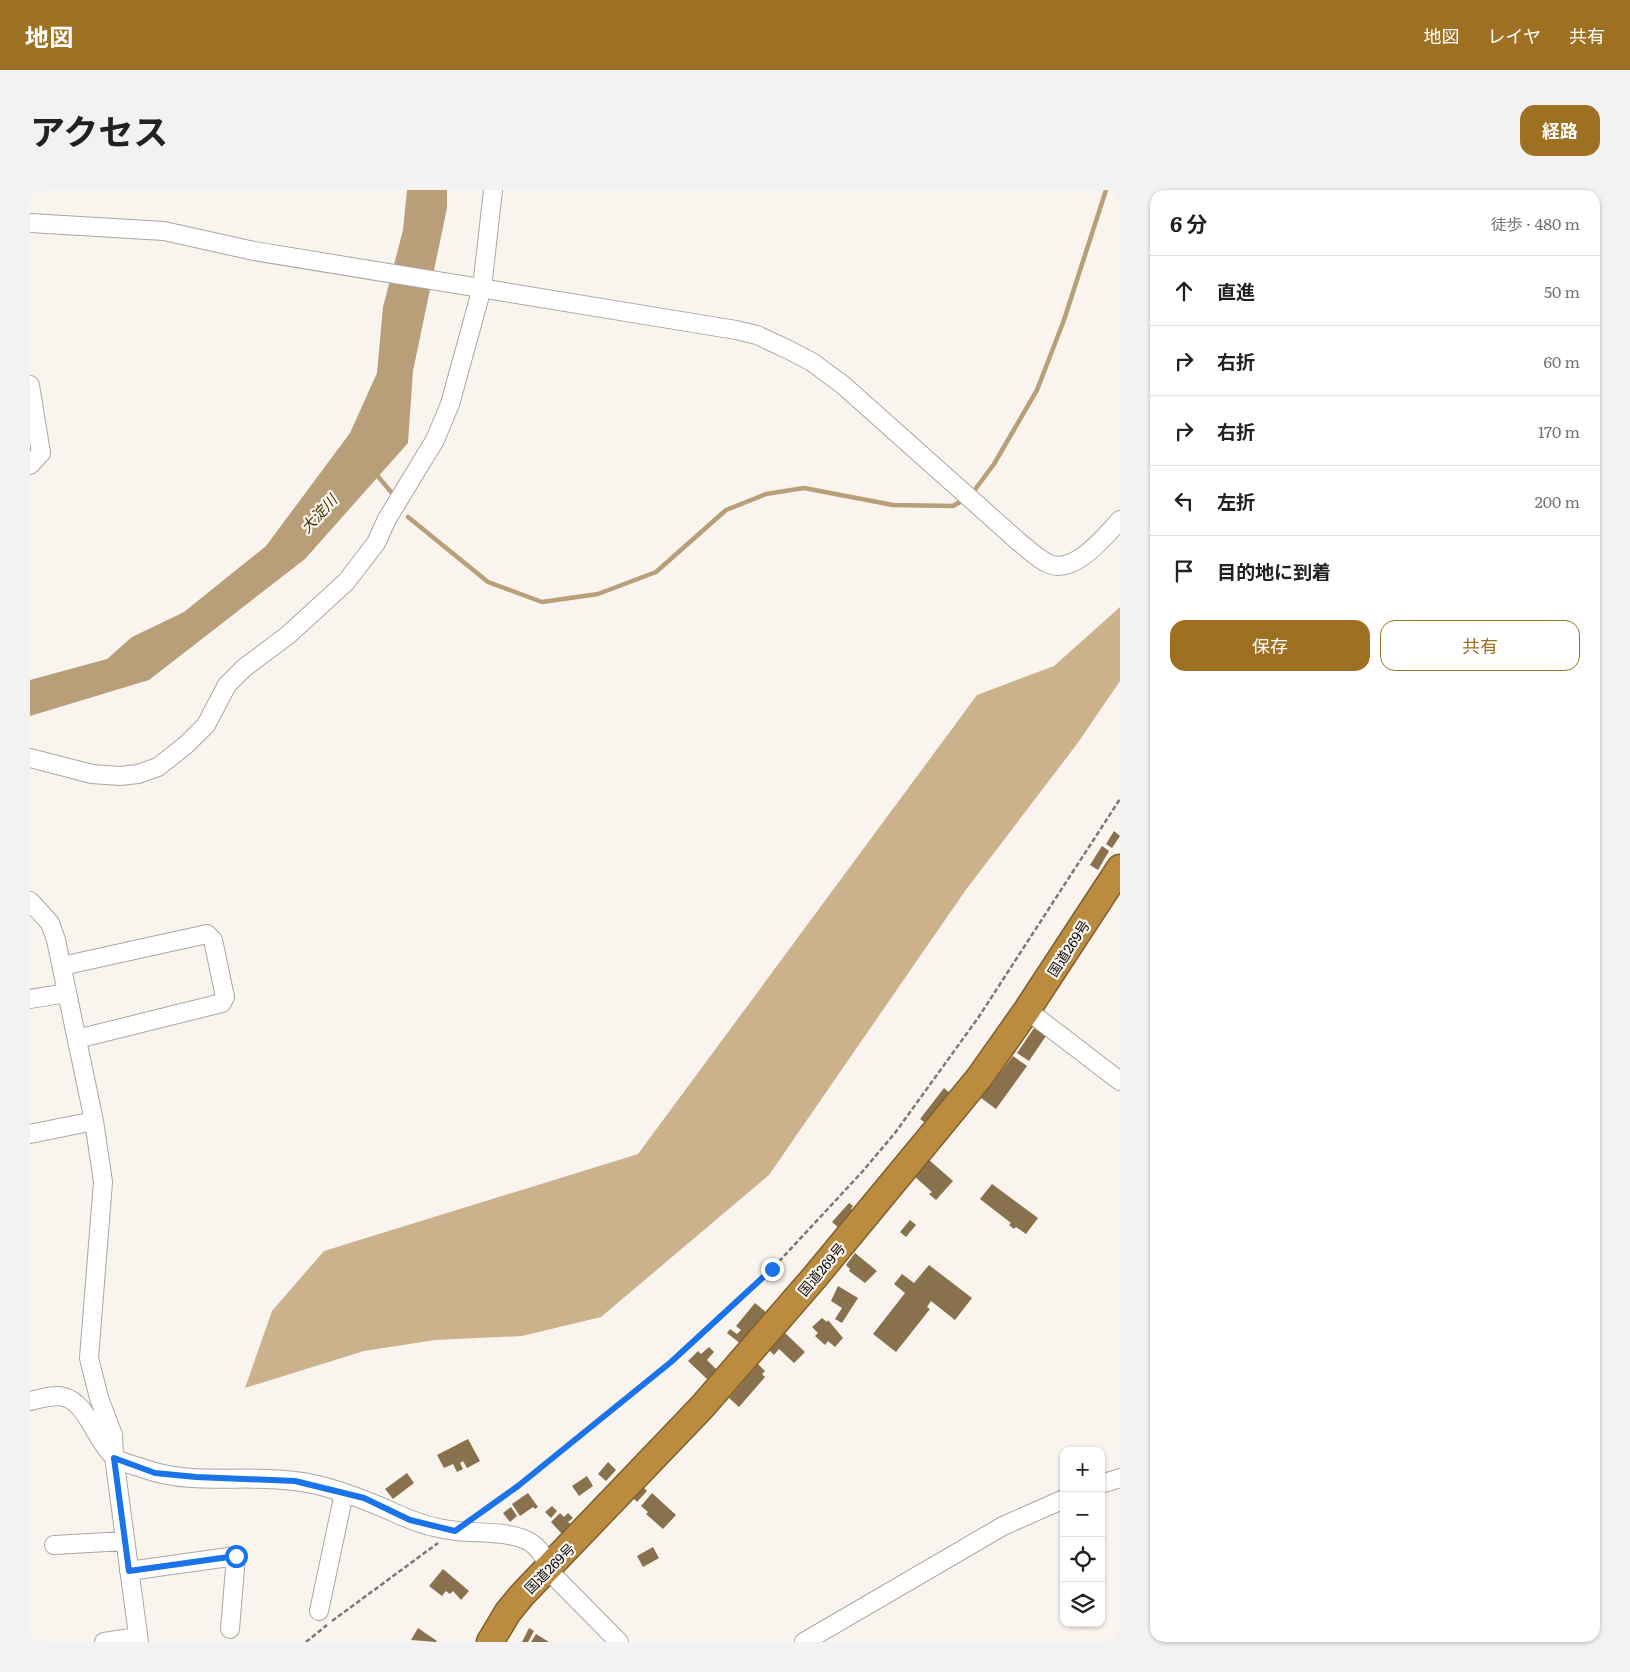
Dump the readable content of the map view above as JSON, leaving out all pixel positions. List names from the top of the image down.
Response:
{
  "streets": {
    "highway": ["国道269号"]
  },
  "water": ["大淀川"],
  "page": {
    "header": "地図",
    "nav": ["地図", "レイヤ", "共有"],
    "title": "アクセス",
    "buttons": [
      "経路",
      ["保存", "共有"]
    ],
    "heading": ["6 分", "徒歩 · 480 m"],
    "list": [
      ["直進", "50 m"],
      ["右折", "60 m"],
      ["右折", "170 m"],
      ["左折", "200 m"],
      "目的地に到着"
    ],
    "map_buttons": ["+", "−"]
  }
}
